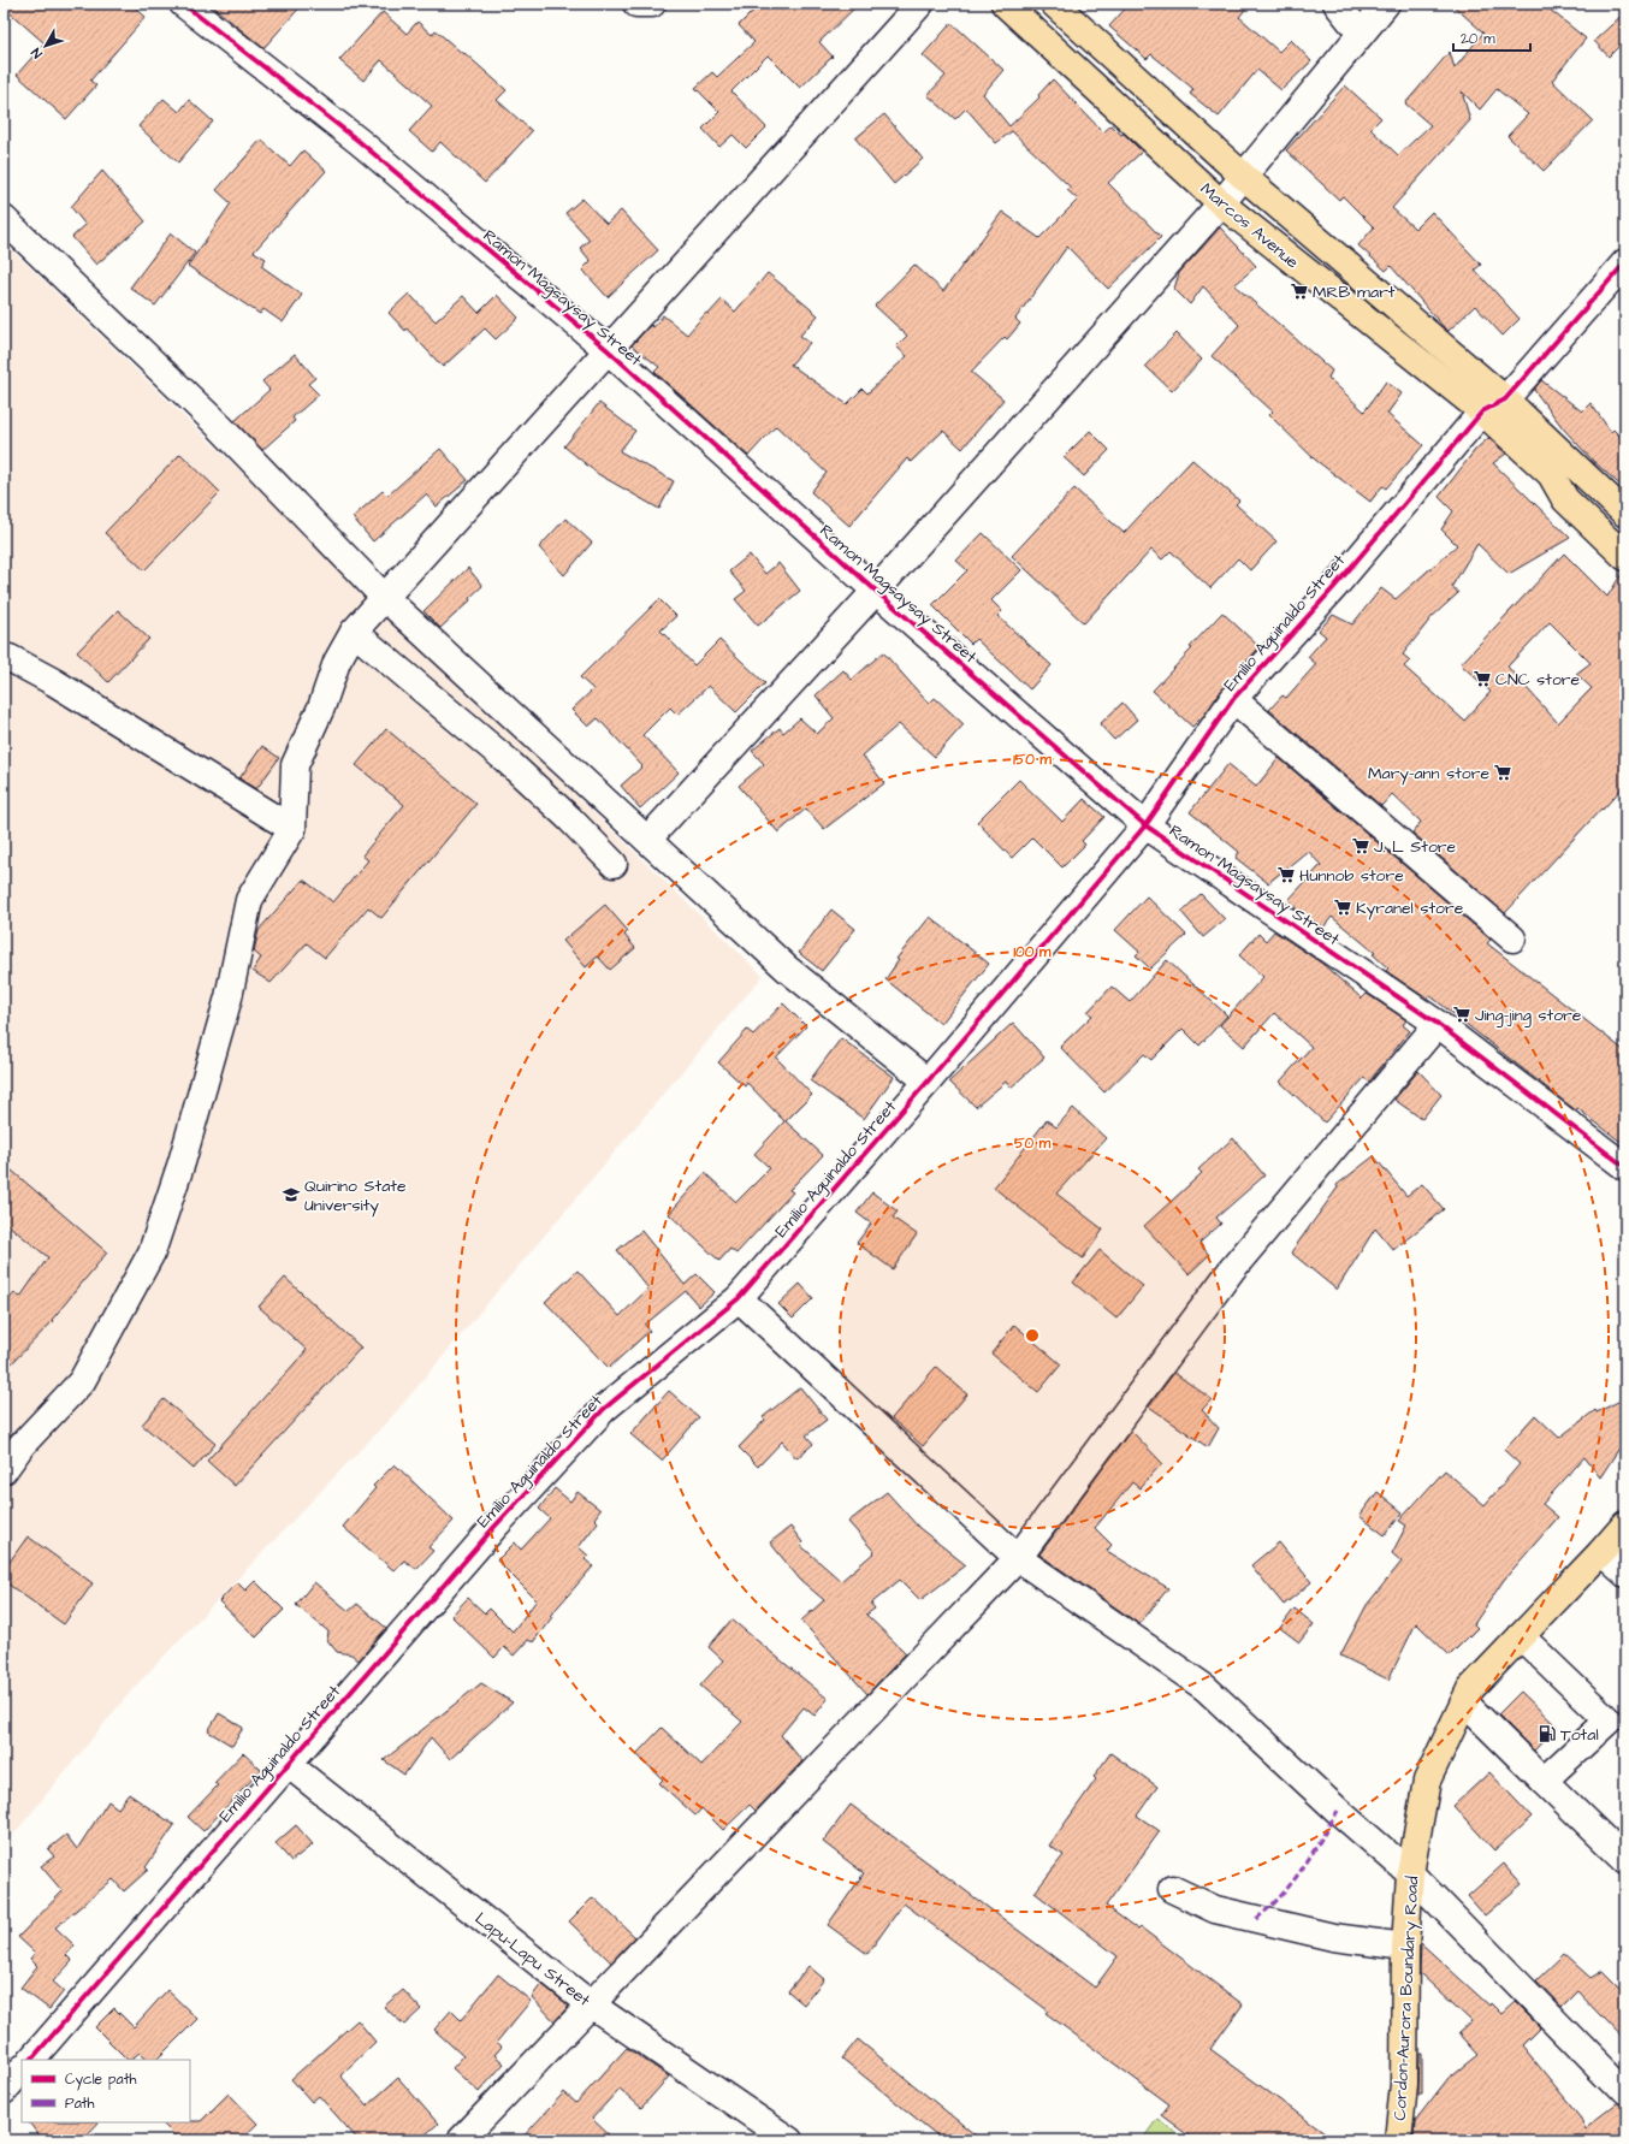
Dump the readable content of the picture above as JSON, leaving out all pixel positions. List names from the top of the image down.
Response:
{
  "streets": {
    "main road": ["Marcos Avenue", "Cordon-Aurora Boundary Road"],
    "street": ["Ramon Magsaysay Street", "Emilio Aguinaldo Street", "Lapu-Lapu Street"]
  },
  "crossings": [
    ["Marcos Avenue", "Emilio Aguinaldo Street"],
    ["Ramon Magsaysay Street", "Emilio Aguinaldo Street"],
    ["Emilio Aguinaldo Street", "Lapu-Lapu Street"]
  ],
  "places": {
    "supermarket": [
      "MRB mart",
      "CNC store",
      "Mary-ann store",
      "J. L Store",
      "Hunnob store",
      "Kyranel store",
      "Jing-jing store"
    ],
    "school or university": ["Quirino State University"],
    "fuel station": ["Total"]
  },
  "legend": ["Cycle path", "Path"],
  "scale_bar": "20 m",
  "north": "bottom left",
  "rings": ["150 m", "100 m", "50 m"]
}
